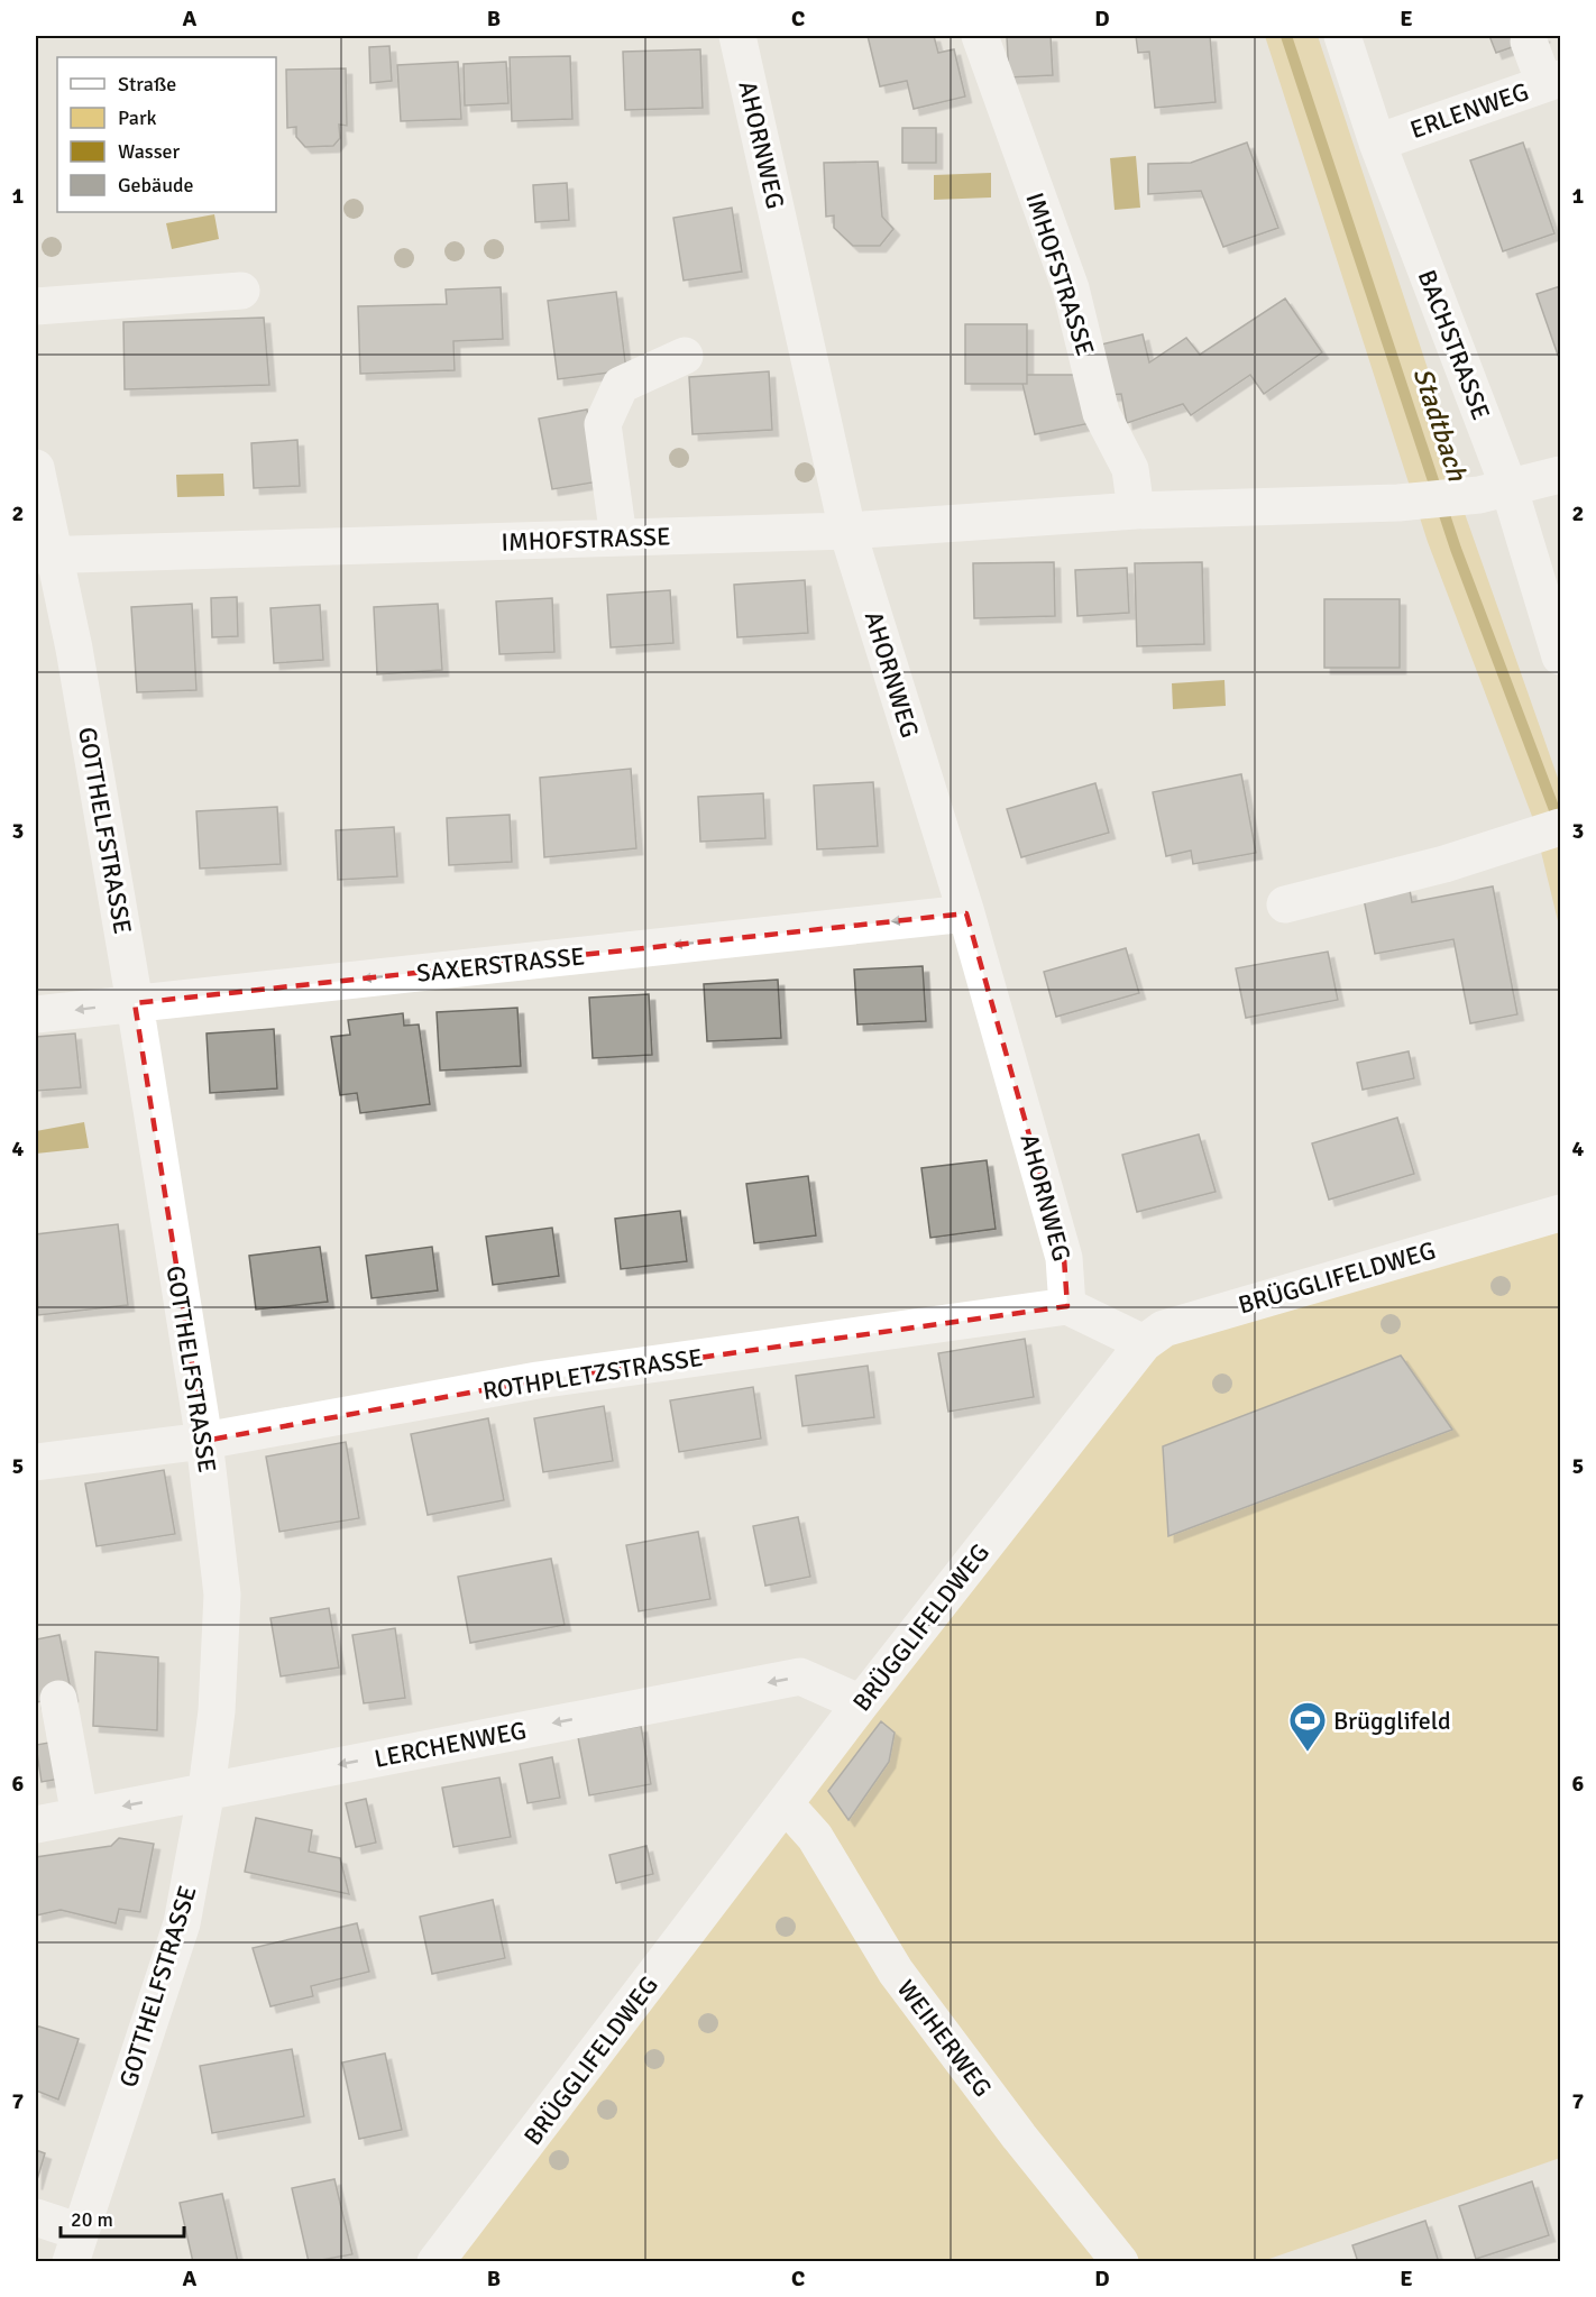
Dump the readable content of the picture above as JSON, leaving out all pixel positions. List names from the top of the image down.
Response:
{
  "streets": {
    "street": [
      "ERLENWEG",
      "AHORNWEG",
      "IMHOFSTRASSE",
      "BACHSTRASSE",
      "GOTTHELFSTRASSE",
      "SAXERSTRASSE",
      "BRÜGGLIFELDWEG",
      "ROTHPLETZSTRASSE",
      "LERCHENWEG",
      "WEIHERWEG"
    ]
  },
  "crossings": [
    ["ERLENWEG", "BACHSTRASSE"],
    ["AHORNWEG", "IMHOFSTRASSE"],
    ["AHORNWEG", "SAXERSTRASSE"],
    ["AHORNWEG", "ROTHPLETZSTRASSE"],
    ["IMHOFSTRASSE", "BACHSTRASSE"],
    ["IMHOFSTRASSE", "GOTTHELFSTRASSE"],
    ["GOTTHELFSTRASSE", "SAXERSTRASSE"],
    ["GOTTHELFSTRASSE", "ROTHPLETZSTRASSE"],
    ["GOTTHELFSTRASSE", "LERCHENWEG"],
    ["BRÜGGLIFELDWEG", "LERCHENWEG"],
    ["BRÜGGLIFELDWEG", "WEIHERWEG"]
  ],
  "one_way": ["SAXERSTRASSE", "LERCHENWEG"],
  "water": ["Stadtbach"],
  "places": {
    "sports": ["Brügglifeld"]
  },
  "legend": [
    "Straße",
    "Park",
    "Wasser",
    "Gebäude"
  ],
  "scale_bar": "20 m",
  "grid": {
    "columns": [
      "A",
      "B",
      "C",
      "D",
      "E"
    ],
    "rows": [
      "1",
      "2",
      "3",
      "4",
      "5",
      "6",
      "7"
    ]
  }
}
